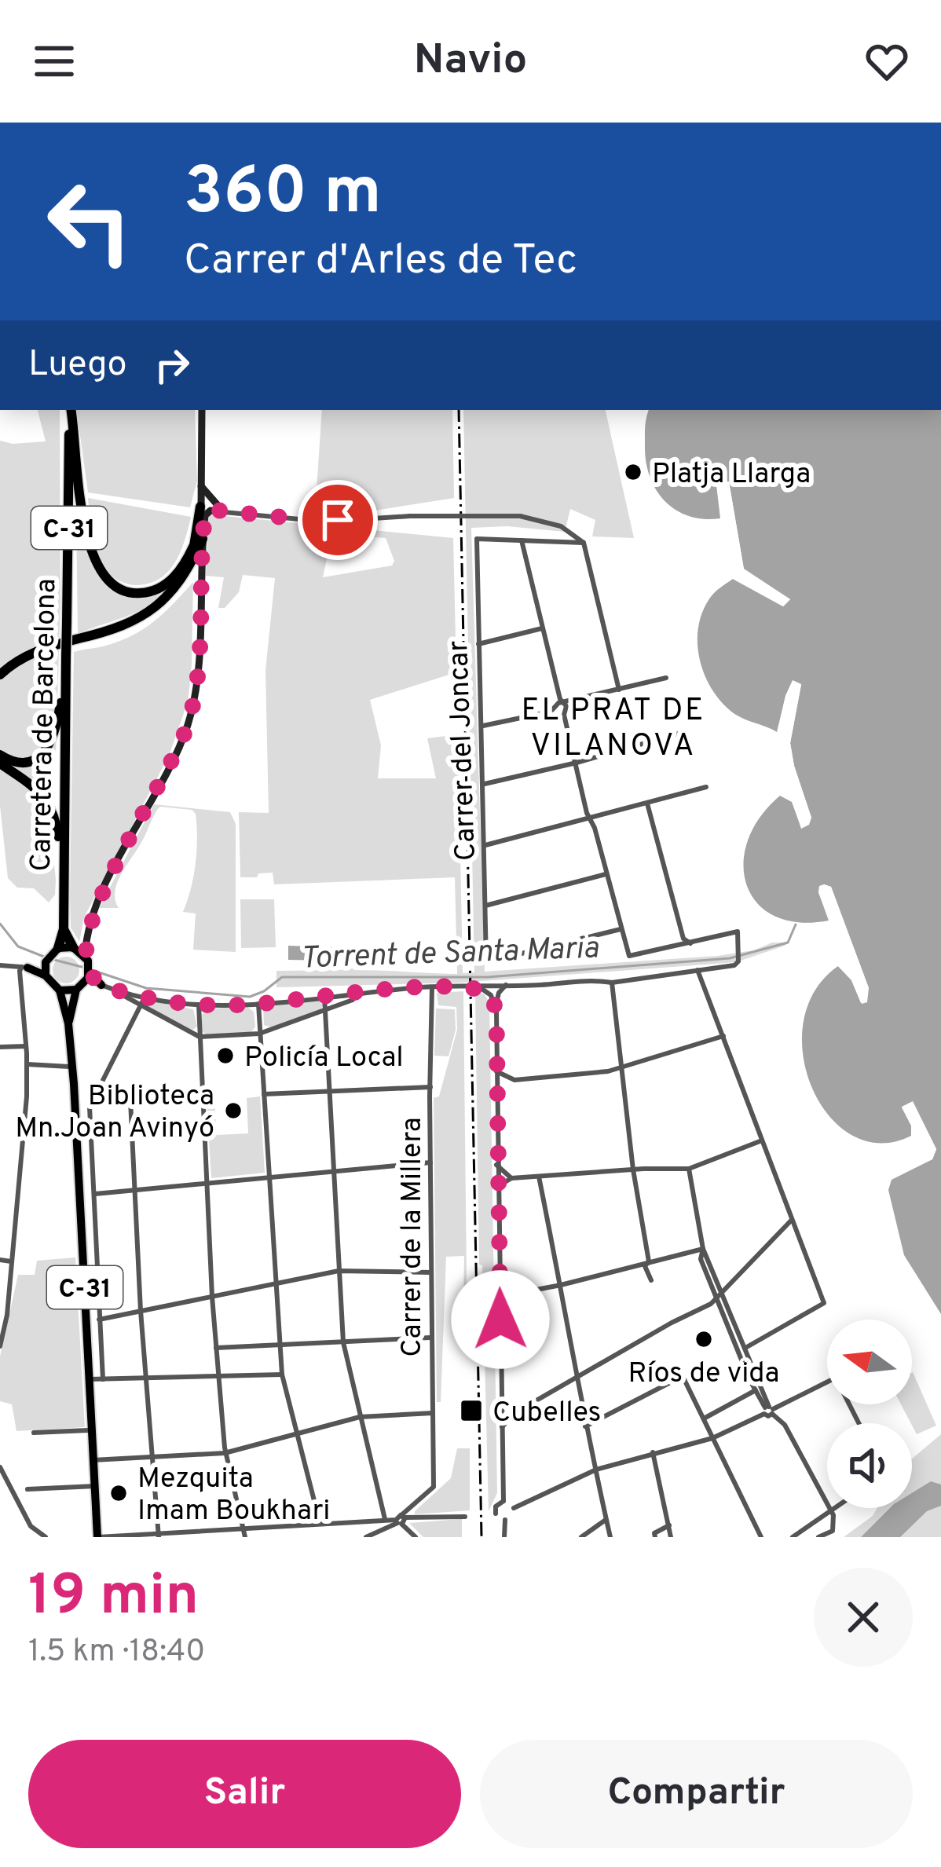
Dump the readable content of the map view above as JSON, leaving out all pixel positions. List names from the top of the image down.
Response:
{
  "streets": {
    "highway": ["C-31", "Carretera de Barcelona"],
    "street": ["Carrer del Joncar", "Carrer de la Millera"]
  },
  "crossings": [
    ["C-31", "Carretera de Barcelona"]
  ],
  "districts": ["EL PRAT DE VILANOVA"],
  "water": ["Torrent de Santa Maria"],
  "places": {
    "other": [
      "Platja Llarga",
      "Policía Local",
      "Biblioteca Mn.Joan Avinyó",
      "Ríos de vida",
      "Mezquita Imam Boukhari"
    ],
    "transit": ["Cubelles"]
  },
  "north": "left",
  "page": {
    "header": "Navio",
    "turn": ["360 m", "Carrer d'Arles de Tec"],
    "then": "Luego",
    "heading": ["19 min", "1.5 km · 18:40"],
    "buttons": ["Salir", "Compartir"]
  }
}
